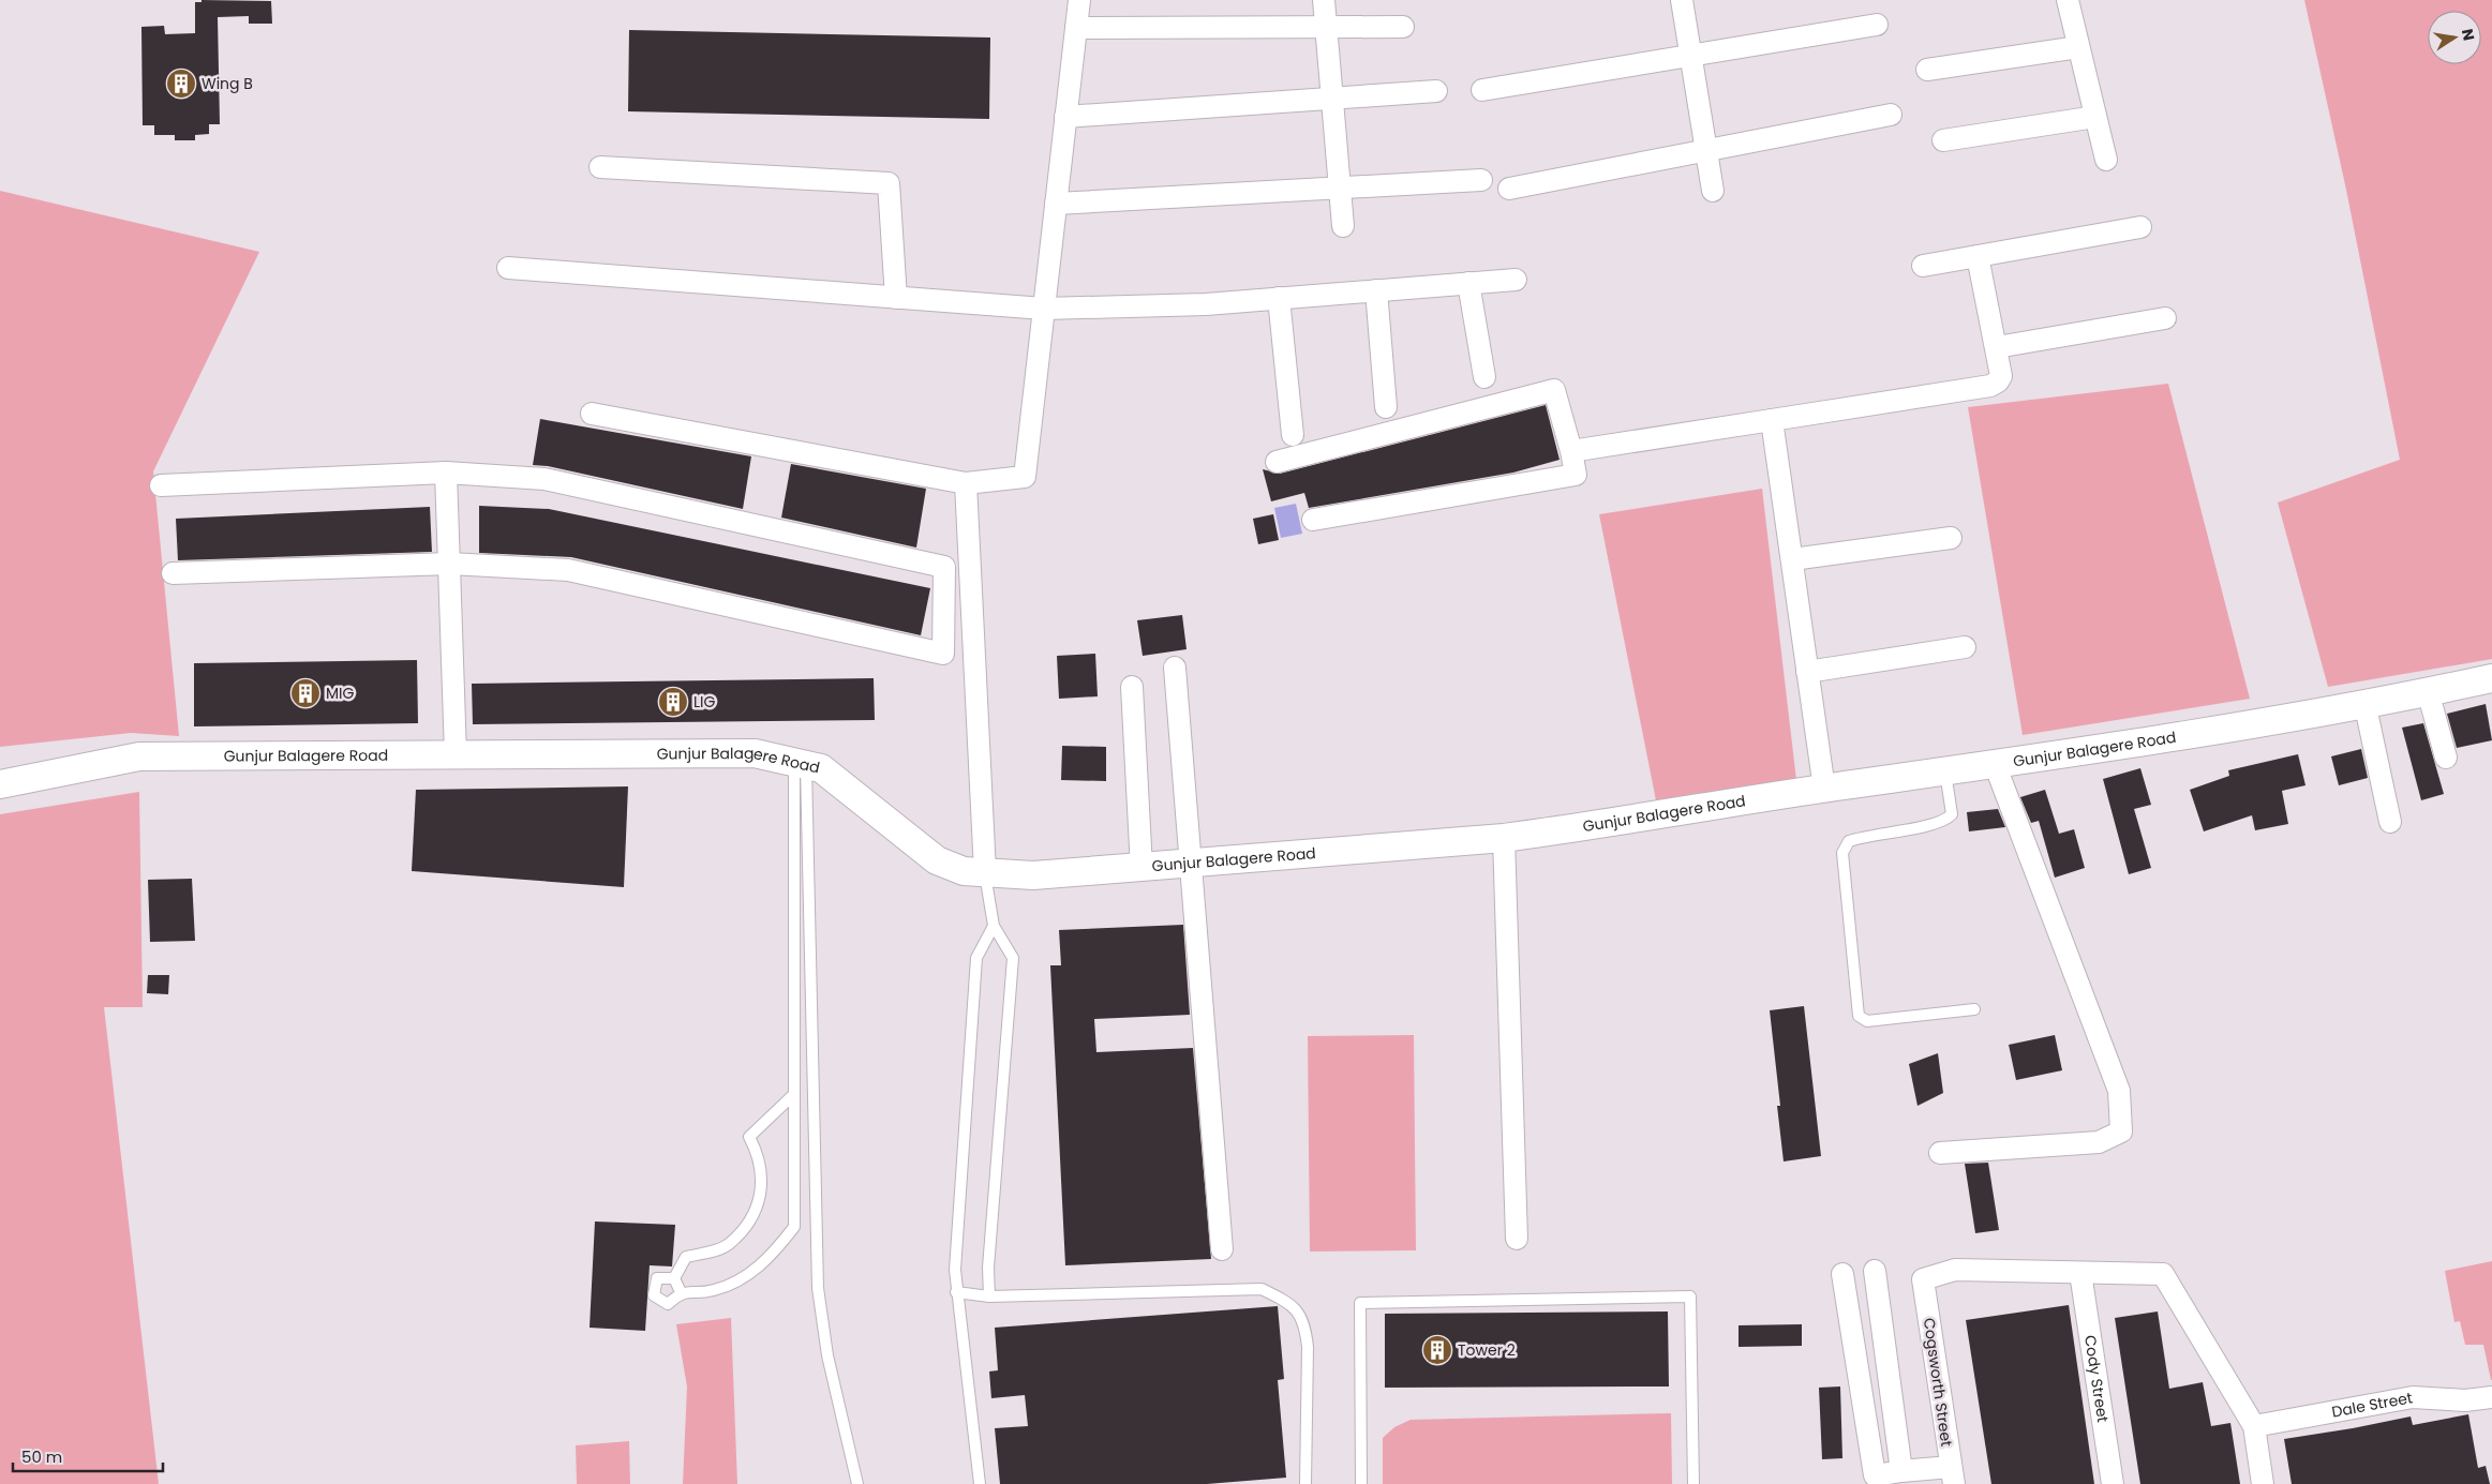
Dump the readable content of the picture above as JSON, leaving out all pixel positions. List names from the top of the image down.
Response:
{
  "streets": {
    "street": [
      "Gunjur Balagere Road",
      "Cody Street",
      "Cogsworth Street",
      "Dale Street"
    ]
  },
  "crossings": [
    ["Cody Street", "Cogsworth Street"]
  ],
  "places": {
    "building": [
      "Wing B",
      "MIG",
      "LIG",
      "Tower 2"
    ]
  },
  "scale_bar": "50 m",
  "north": "right"
}
